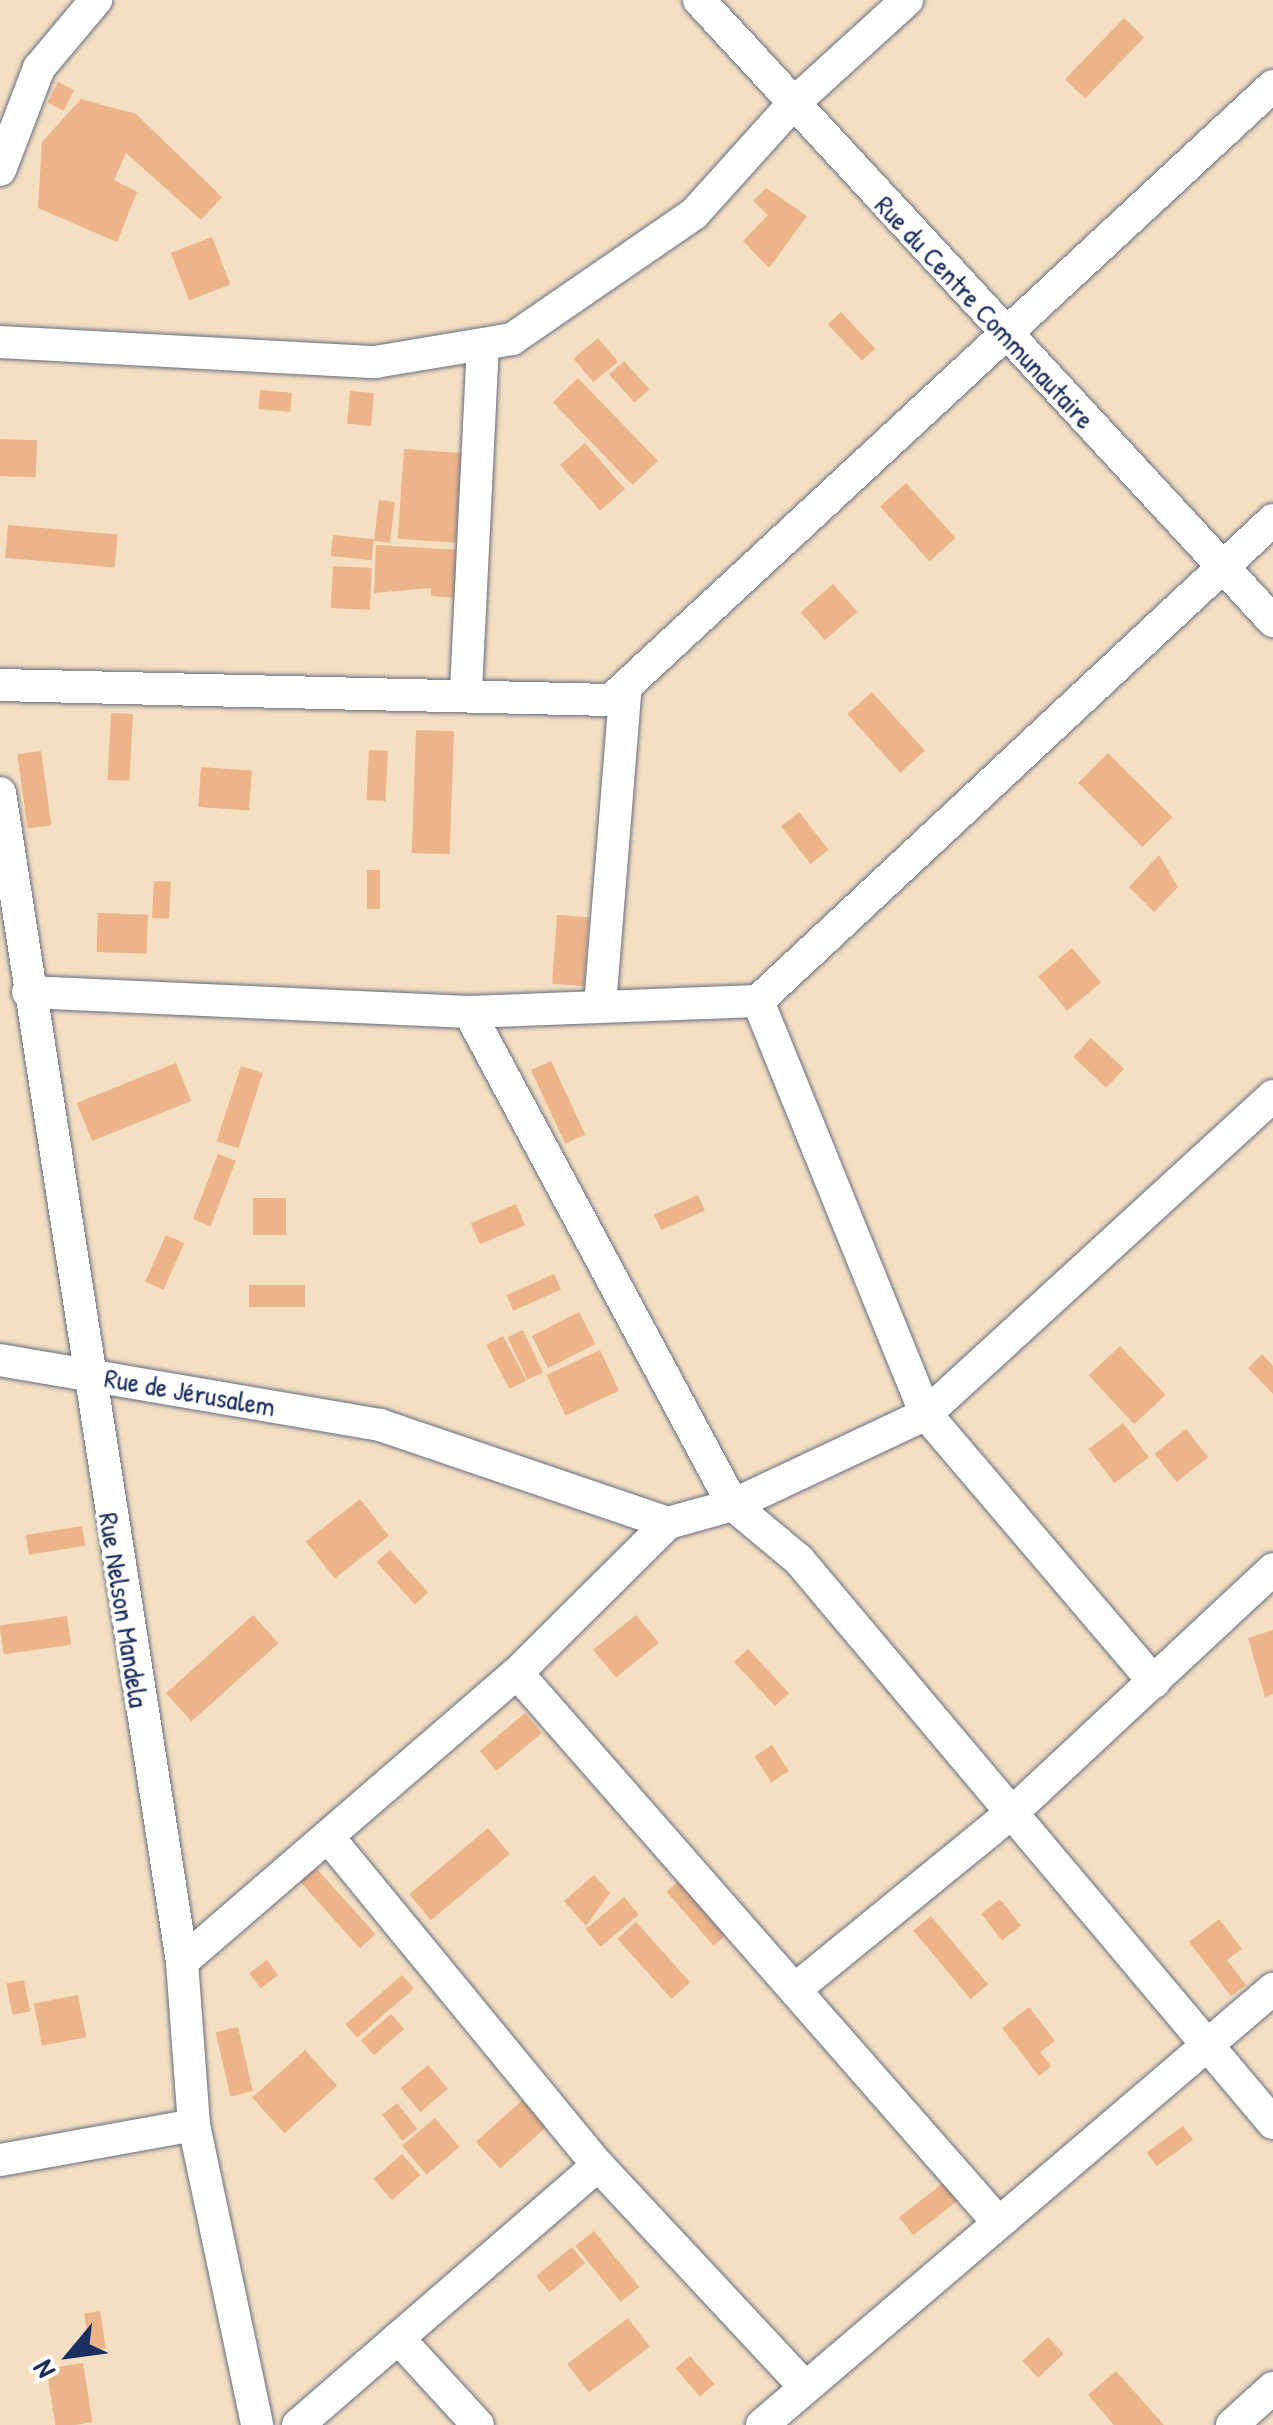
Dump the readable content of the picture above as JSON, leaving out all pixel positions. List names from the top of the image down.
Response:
{
  "streets": {
    "street": ["Rue du Centre Communautaire", "Rue de Jérusalem", "Rue Nelson Mandela"]
  },
  "crossings": [
    ["Rue de Jérusalem", "Rue Nelson Mandela"]
  ],
  "north": "bottom left"
}
